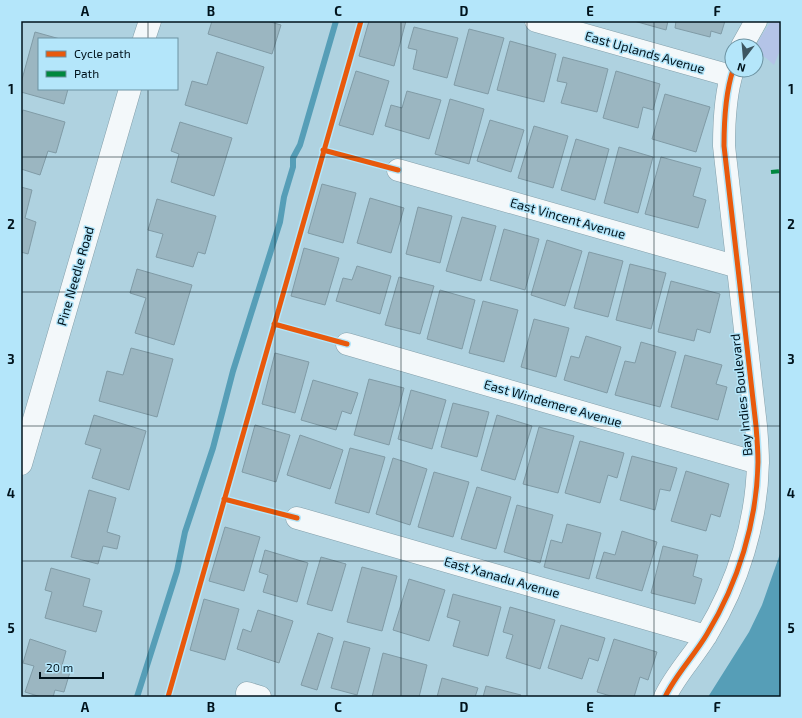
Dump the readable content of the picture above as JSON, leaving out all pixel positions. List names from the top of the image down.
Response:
{
  "streets": {
    "street": [
      "East Uplands Avenue",
      "East Vincent Avenue",
      "Pine Needle Road",
      "Bay Indies Boulevard",
      "East Windemere Avenue",
      "East Xanadu Avenue"
    ]
  },
  "crossings": [
    ["East Vincent Avenue", "Bay Indies Boulevard"],
    ["Bay Indies Boulevard", "East Windemere Avenue"],
    ["Bay Indies Boulevard", "East Xanadu Avenue"]
  ],
  "legend": ["Cycle path", "Path"],
  "scale_bar": "20 m",
  "north": "bottom",
  "grid": {
    "columns": [
      "A",
      "B",
      "C",
      "D",
      "E",
      "F"
    ],
    "rows": [
      "1",
      "2",
      "3",
      "4",
      "5"
    ]
  }
}
